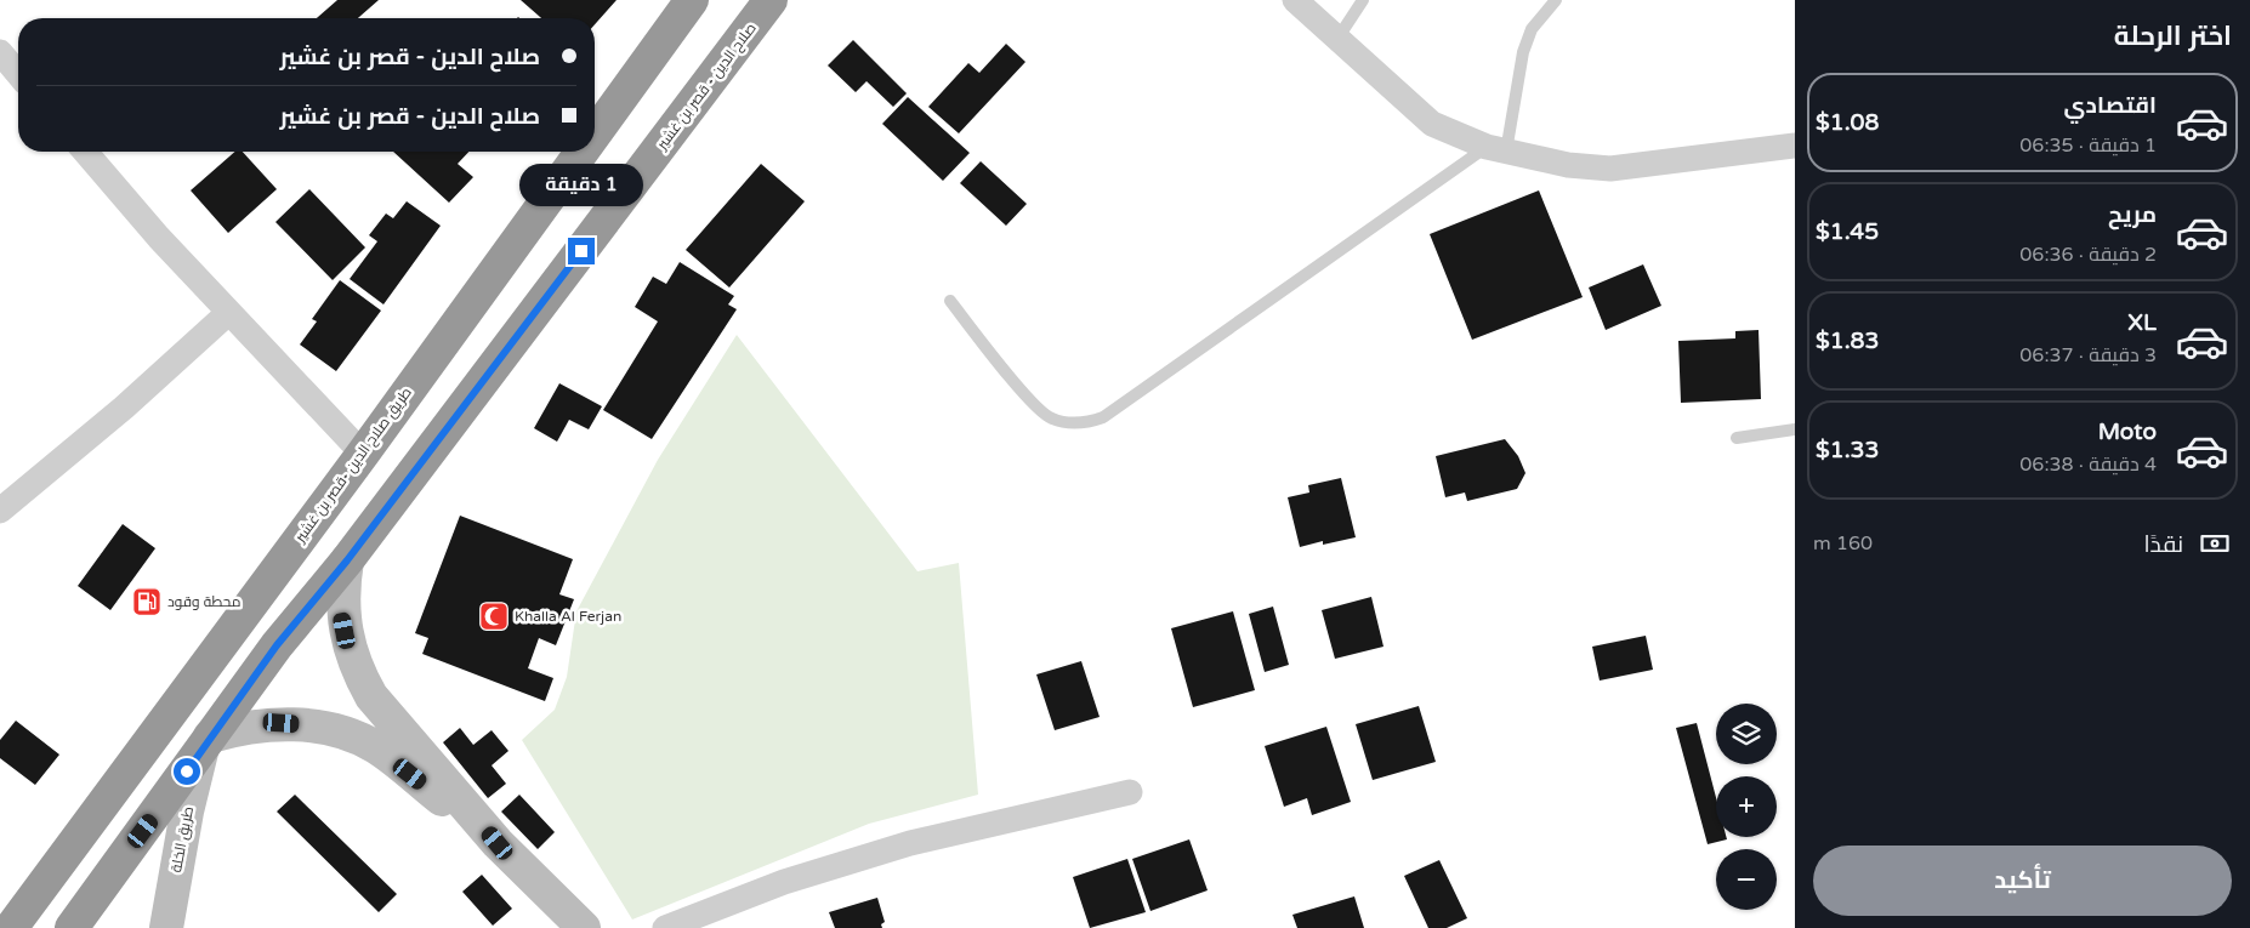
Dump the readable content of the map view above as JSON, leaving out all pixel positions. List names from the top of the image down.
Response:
{
  "streets": {
    "highway": ["صلاح الدين - قصر بن غشير", "طريق صلاح الدين -قصر بن غشير"],
    "street": ["طريق الخلة"]
  },
  "crossings": [
    ["صلاح الدين - قصر بن غشير", "طريق الخلة"]
  ],
  "places": {
    "fuel station": ["محطة وقود"],
    "mosque": ["Khalla Al Ferjan"]
  },
  "page": {
    "heading": "اختر الرحلة",
    "banner": ["صلاح الدين - قصر بن غشير", "صلاح الدين - قصر بن غشير"],
    "list": [
      {
        "name": "اقتصادي",
        "note": "1 دقيقة · 06:35",
        "value": "$1.08"
      },
      {
        "name": "مريح",
        "note": "2 دقيقة · 06:36",
        "value": "$1.45"
      },
      {
        "name": "XL",
        "note": "3 دقيقة · 06:37",
        "value": "$1.83"
      },
      {
        "name": "Moto",
        "note": "4 دقيقة · 06:38",
        "value": "$1.33"
      }
    ],
    "bubble": "1 دقيقة",
    "pay": ["نقدًا", "160 m"],
    "map_buttons": ["+", "−"],
    "buttons": "تأكيد"
  }
}
